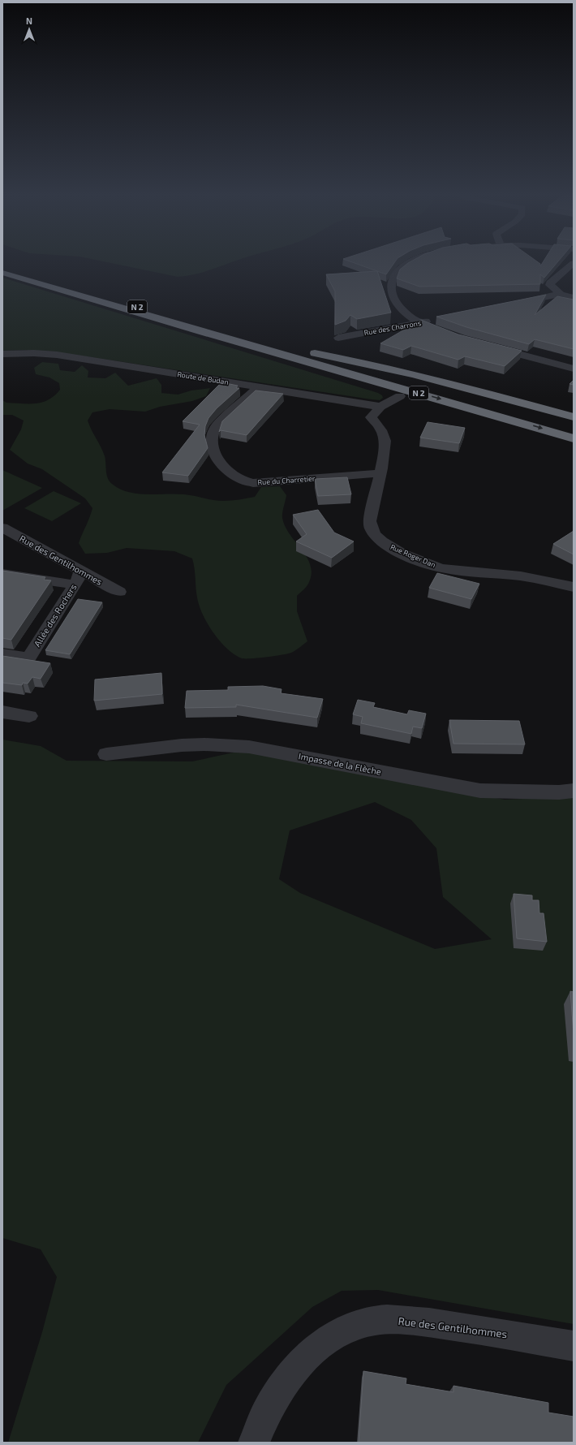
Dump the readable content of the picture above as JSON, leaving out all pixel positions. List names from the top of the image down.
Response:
{
  "streets": {
    "highway": ["N 2"],
    "street": [
      "Rue des Charrons",
      "Route de Budan",
      "Rue du Charretier",
      "Rue Roger Dan",
      "Rue des Gentilhommes",
      "Allée des Rochers",
      "Impasse de la Flèche"
    ]
  },
  "crossings": [
    ["Route de Budan", "Rue du Charretier"],
    ["Route de Budan", "Rue Roger Dan"],
    ["Rue du Charretier", "Rue Roger Dan"],
    ["Rue des Gentilhommes", "Allée des Rochers"]
  ],
  "north": "top"
}
